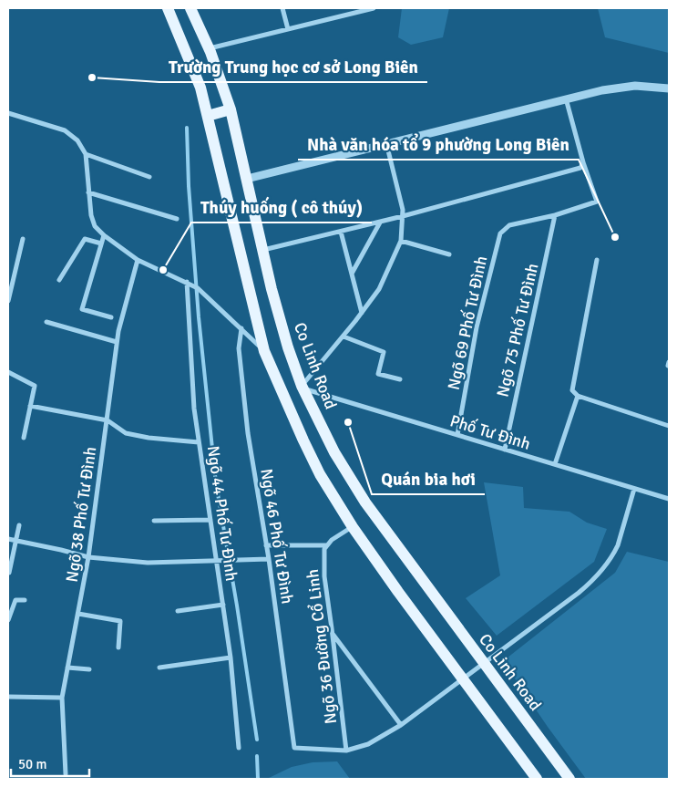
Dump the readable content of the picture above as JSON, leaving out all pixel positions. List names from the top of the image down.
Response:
{
  "streets": {
    "main road": ["Co Linh Road"],
    "street": [
      "Ngõ 69 Phố Tư Đình",
      "Ngõ 75 Phố Tư Đình",
      "Phố Tư Đình",
      "Ngõ 44 Phố Tư Đình",
      "Ngõ 38 Phố Tư Đình",
      "Ngõ 46 Phố Tư Đình",
      "Ngõ 36 Đường Cổ Linh"
    ]
  },
  "crossings": [
    ["Ngõ 69 Phố Tư Đình", "Ngõ 75 Phố Tư Đình"],
    ["Ngõ 69 Phố Tư Đình", "Phố Tư Đình"],
    ["Ngõ 75 Phố Tư Đình", "Phố Tư Đình"],
    ["Co Linh Road", "Phố Tư Đình"],
    ["Ngõ 46 Phố Tư Đình", "Ngõ 36 Đường Cổ Linh"]
  ],
  "places": [
    "Trường Trung học cơ sở Long Biên",
    "Nhà văn hóa tổ 9 phường Long Biên",
    "Thúy huống ( cô thúy)",
    "Quán bia hơi"
  ],
  "scale_bar": "50 m"
}
